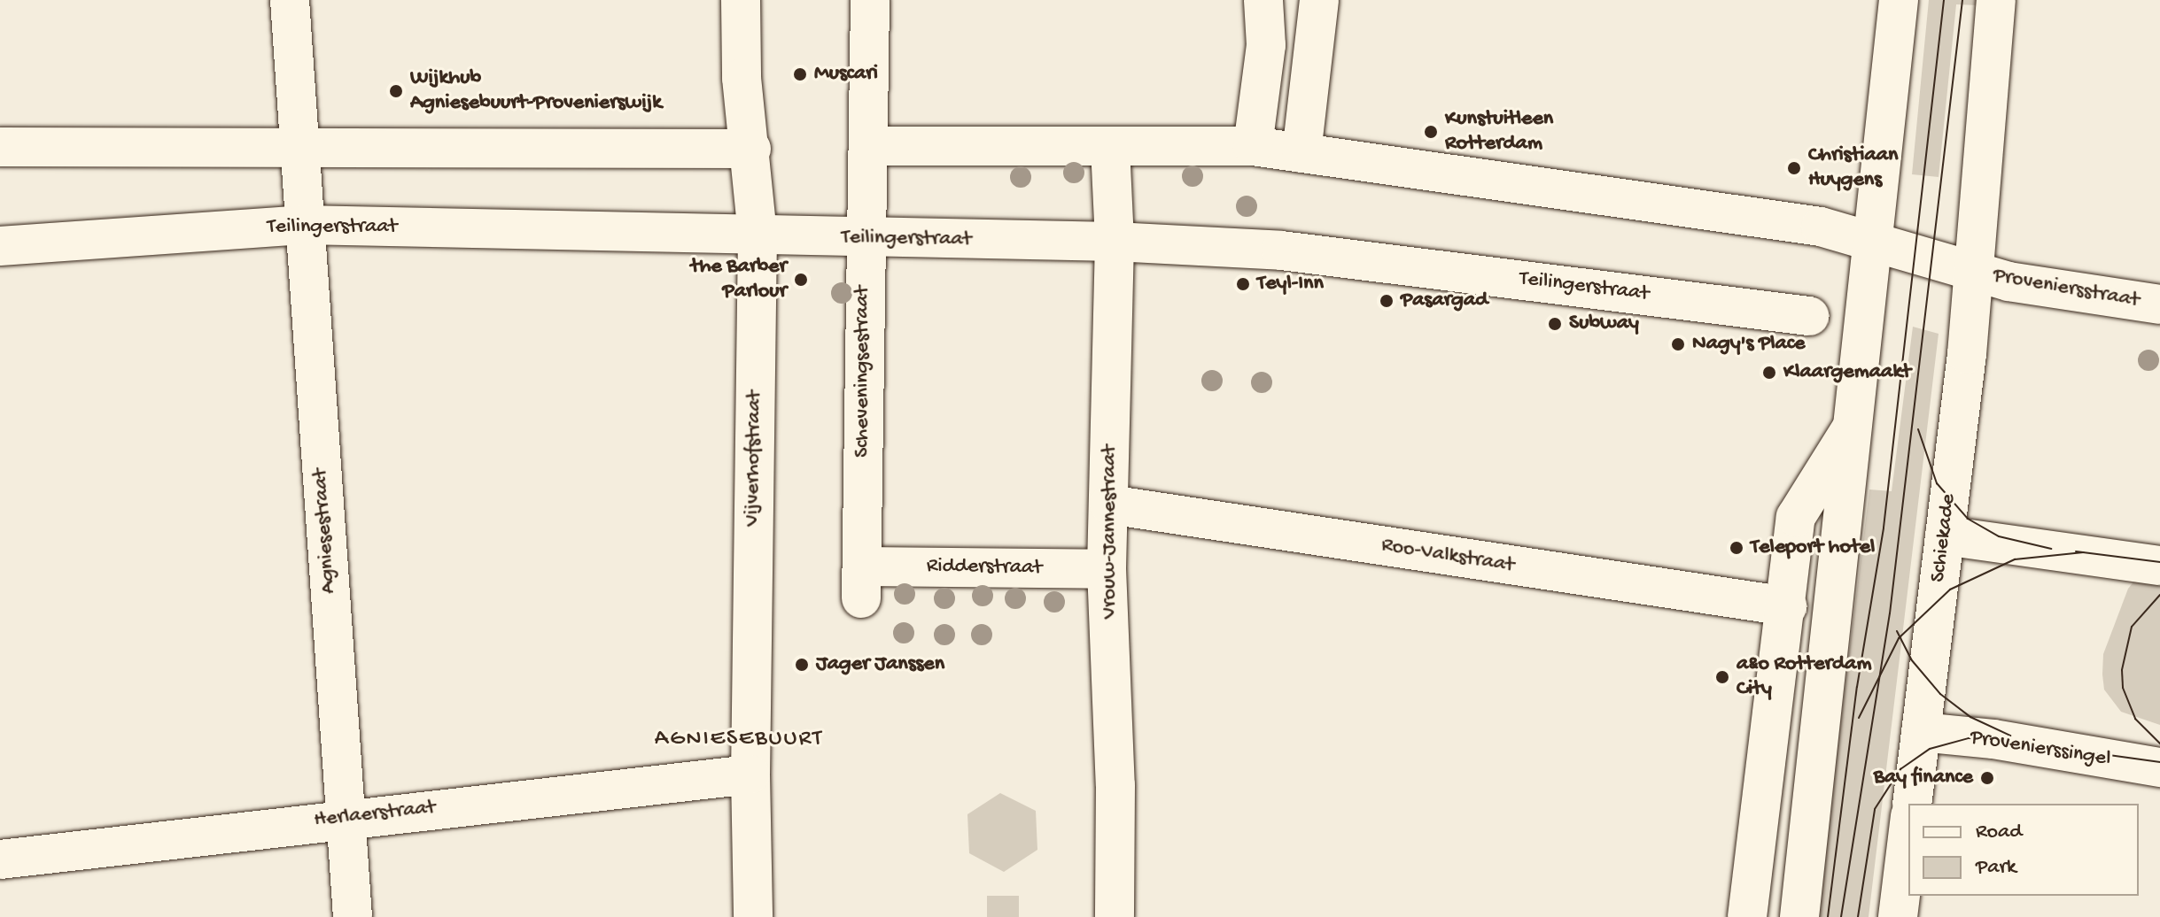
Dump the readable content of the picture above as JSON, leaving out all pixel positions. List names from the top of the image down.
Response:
{
  "streets": {
    "street": [
      "Teilingerstraat",
      "Proveniersstraat",
      "Scheveningsestraat",
      "Vijverhofstraat",
      "Agniesestraat",
      "Vrouw-Jannestraat",
      "Schiekade",
      "Roo-Valkstraat",
      "Ridderstraat",
      "Provenierssingel",
      "Herlaerstraat"
    ]
  },
  "crossings": [
    ["Teilingerstraat", "Scheveningsestraat"],
    ["Teilingerstraat", "Vijverhofstraat"],
    ["Teilingerstraat", "Agniesestraat"],
    ["Teilingerstraat", "Vrouw-Jannestraat"],
    ["Proveniersstraat", "Schiekade"],
    ["Scheveningsestraat", "Ridderstraat"],
    ["Vijverhofstraat", "Herlaerstraat"],
    ["Agniesestraat", "Herlaerstraat"],
    ["Vrouw-Jannestraat", "Roo-Valkstraat"],
    ["Vrouw-Jannestraat", "Ridderstraat"],
    ["Schiekade", "Provenierssingel"]
  ],
  "districts": ["AGNIESEBUURT"],
  "places": [
    "Muscari",
    "Wijkhub Agniesebuurt-Provenierswijk",
    "Kunstuitleen Rotterdam",
    "Christiaan Huygens",
    "the Barber Parlour",
    "Teyl-Inn",
    "Pasargad",
    "Subway",
    "Nagy's Place",
    "Klaargemaakt",
    "Teleport hotel",
    "Jager Janssen",
    "a&o Rotterdam City",
    "Bay finance"
  ],
  "legend": ["Road", "Park"]
}
